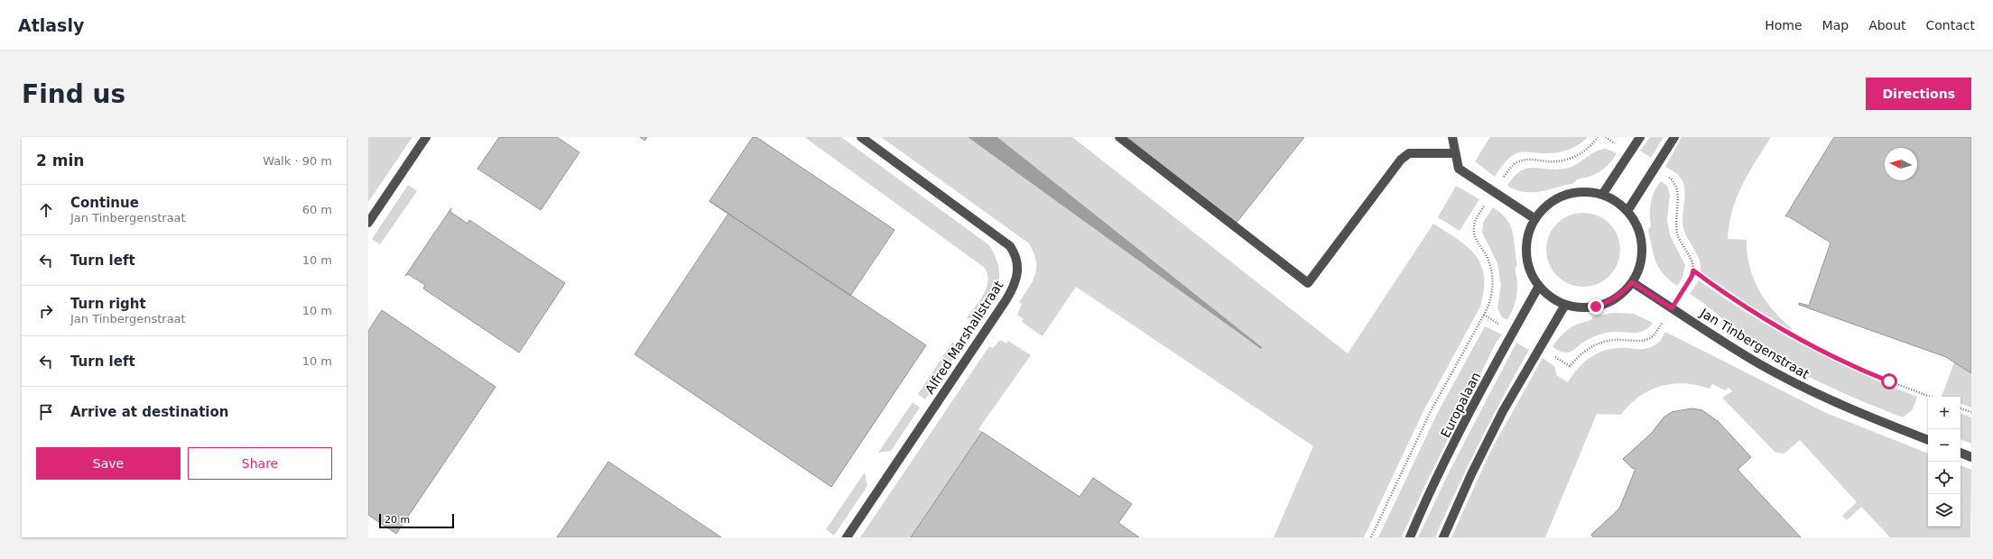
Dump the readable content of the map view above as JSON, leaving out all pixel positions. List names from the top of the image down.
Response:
{
  "streets": {
    "street": ["Alfred Marshallstraat", "Jan Tinbergenstraat", "Europalaan"]
  },
  "crossings": [
    ["Jan Tinbergenstraat", "Europalaan"]
  ],
  "scale_bar": "20 m",
  "north": "left",
  "page": {
    "header": "Atlasly",
    "nav": [
      "Home",
      "Map",
      "About",
      "Contact"
    ],
    "buttons": [
      "Directions",
      ["Save", "Share"]
    ],
    "title": "Find us",
    "heading": ["2 min", "Walk · 90 m"],
    "list": [
      ["Continue", "Jan Tinbergenstraat", "60 m"],
      ["Turn left", "10 m"],
      ["Turn right", "Jan Tinbergenstraat", "10 m"],
      ["Turn left", "10 m"],
      "Arrive at destination"
    ],
    "map_buttons": ["+", "−"],
    "scale": "20 m"
  }
}
